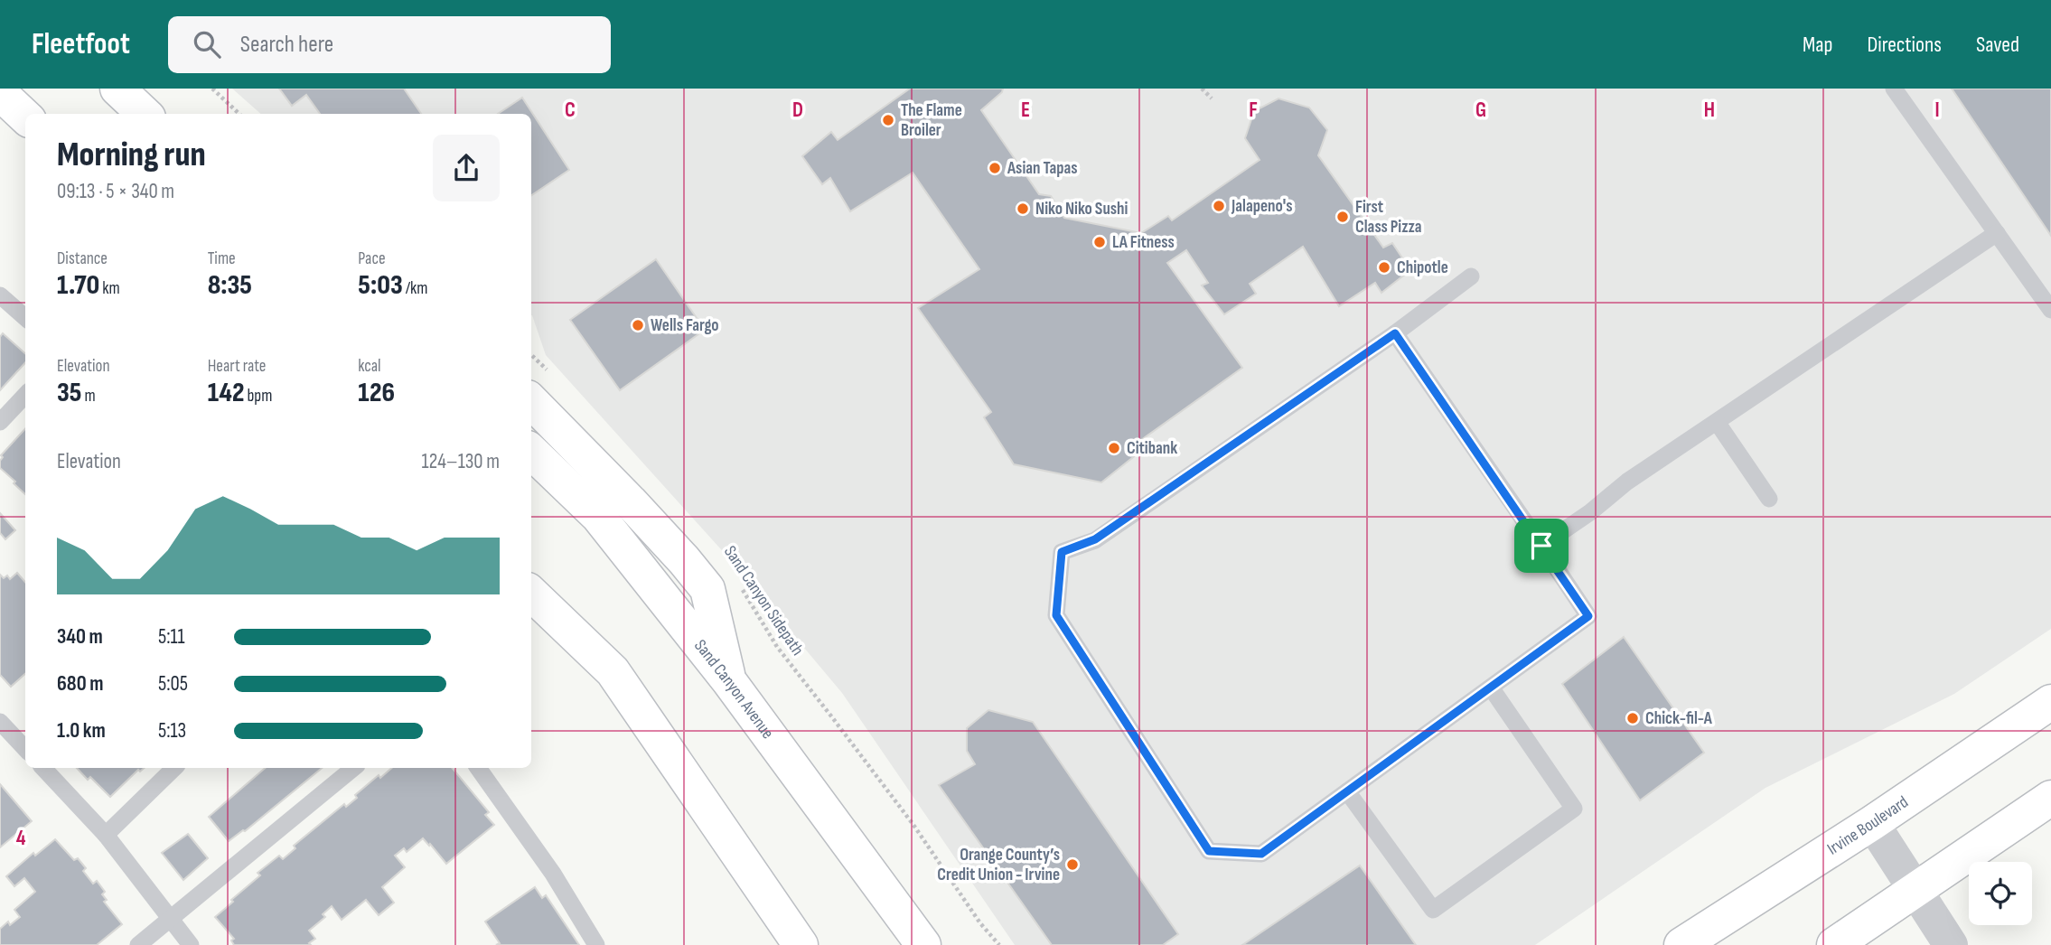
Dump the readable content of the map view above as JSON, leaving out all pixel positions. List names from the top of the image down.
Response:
{
  "streets": {
    "main road": ["Sand Canyon Avenue", "Irvine Boulevard"],
    "path": ["Sand Canyon Sidepath"]
  },
  "places": [
    "The Flame Broiler",
    "Asian Tapas",
    "Jalapeno's",
    "Niko Niko Sushi",
    "First Class Pizza",
    "LA Fitness",
    "Chipotle",
    "Wells Fargo",
    "Citibank",
    "Chick-fil-A",
    "Orange County’s Credit Union - Irvine"
  ],
  "page": {
    "header": "Fleetfoot",
    "search": "Search here",
    "nav": ["Map", "Directions", "Saved"],
    "heading": ["Morning run", "09:13 · 5 × 340 m"],
    "stats": [
      ["Distance", "1.70 km"],
      ["Time", "8:35"],
      ["Pace", "5:03 /km"],
      ["Elevation", "35 m"],
      ["Heart rate", "142 bpm"],
      ["kcal", "126"]
    ],
    "chart": ["Elevation", "124–130 m"],
    "list": [
      {
        "name": "340 m",
        "note": "5:11"
      },
      {
        "name": "680 m",
        "note": "5:05"
      },
      {
        "name": "1.0 km",
        "note": "5:13"
      }
    ]
  },
  "grid": {
    "columns": [
      "C",
      "D",
      "E",
      "F",
      "G",
      "H",
      "I"
    ],
    "rows": ["4"]
  }
}
